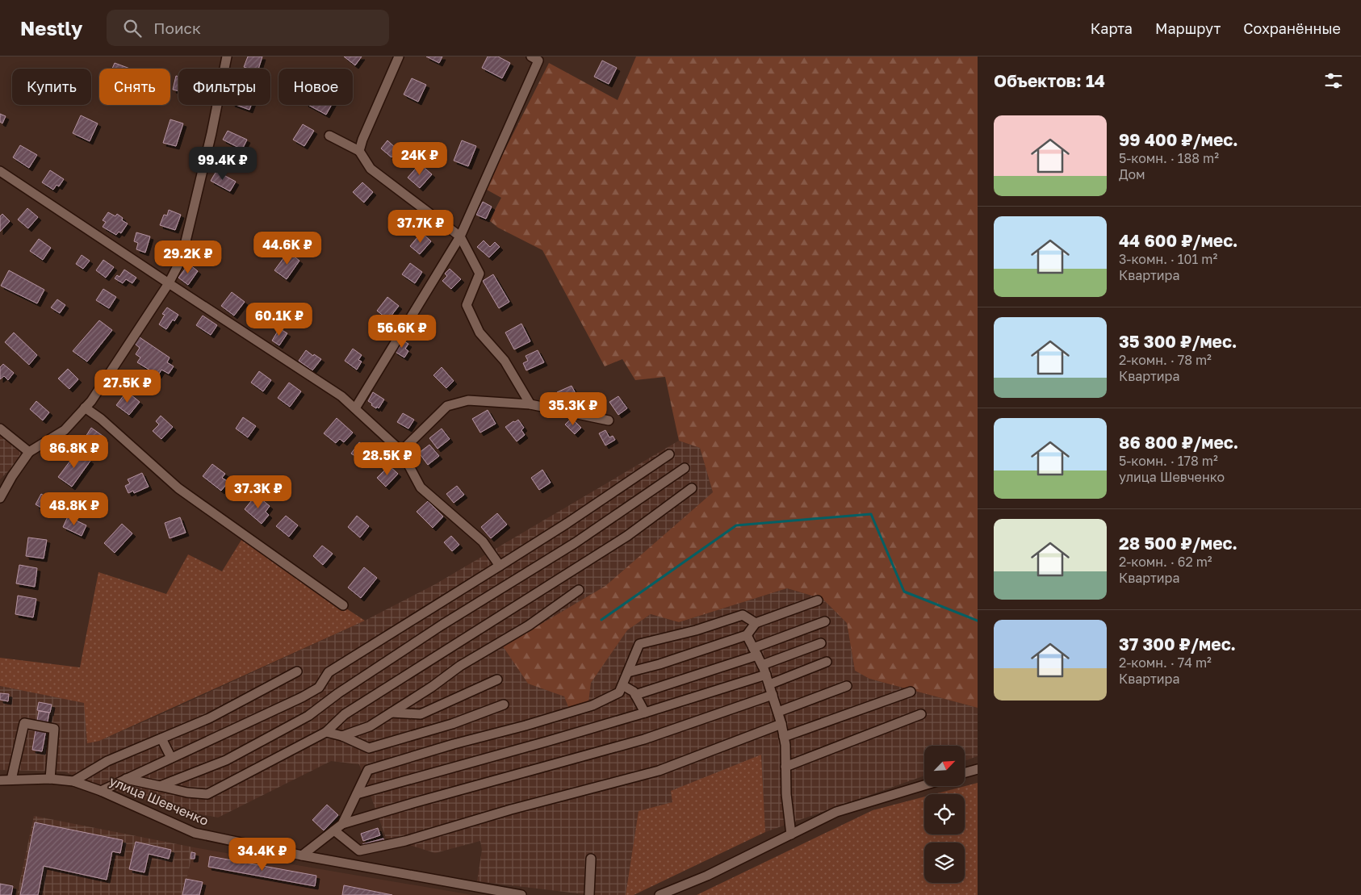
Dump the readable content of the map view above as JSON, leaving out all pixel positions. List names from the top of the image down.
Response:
{
  "streets": {
    "street": ["улица Шевченко"]
  },
  "north": "top right",
  "page": {
    "header": "Nestly",
    "search": "Поиск",
    "nav": ["Карта", "Маршрут", "Сохранённые"],
    "heading": "Объектов: 14",
    "chip": [
      "Купить",
      "Снять",
      "Фильтры",
      "Новое"
    ],
    "list": [
      {
        "name": "99 400 ₽/мес.",
        "note": "5-комн. · 188 m² · Дом"
      },
      {
        "name": "44 600 ₽/мес.",
        "note": "3-комн. · 101 m² · Квартира"
      },
      {
        "name": "35 300 ₽/мес.",
        "note": "2-комн. · 78 m² · Квартира"
      },
      {
        "name": "86 800 ₽/мес.",
        "note": "5-комн. · 178 m² · улица Шевченко"
      },
      {
        "name": "28 500 ₽/мес.",
        "note": "2-комн. · 62 m² · Квартира"
      },
      {
        "name": "37 300 ₽/мес.",
        "note": "2-комн. · 74 m² · Квартира"
      }
    ],
    "price": [
      "24K ₽",
      "99.4K ₽",
      "37.7K ₽",
      "44.6K ₽",
      "29.2K ₽",
      "60.1K ₽",
      "56.6K ₽",
      "27.5K ₽",
      "35.3K ₽",
      "86.8K ₽",
      "28.5K ₽",
      "37.3K ₽",
      "48.8K ₽",
      "34.4K ₽"
    ]
  }
}
